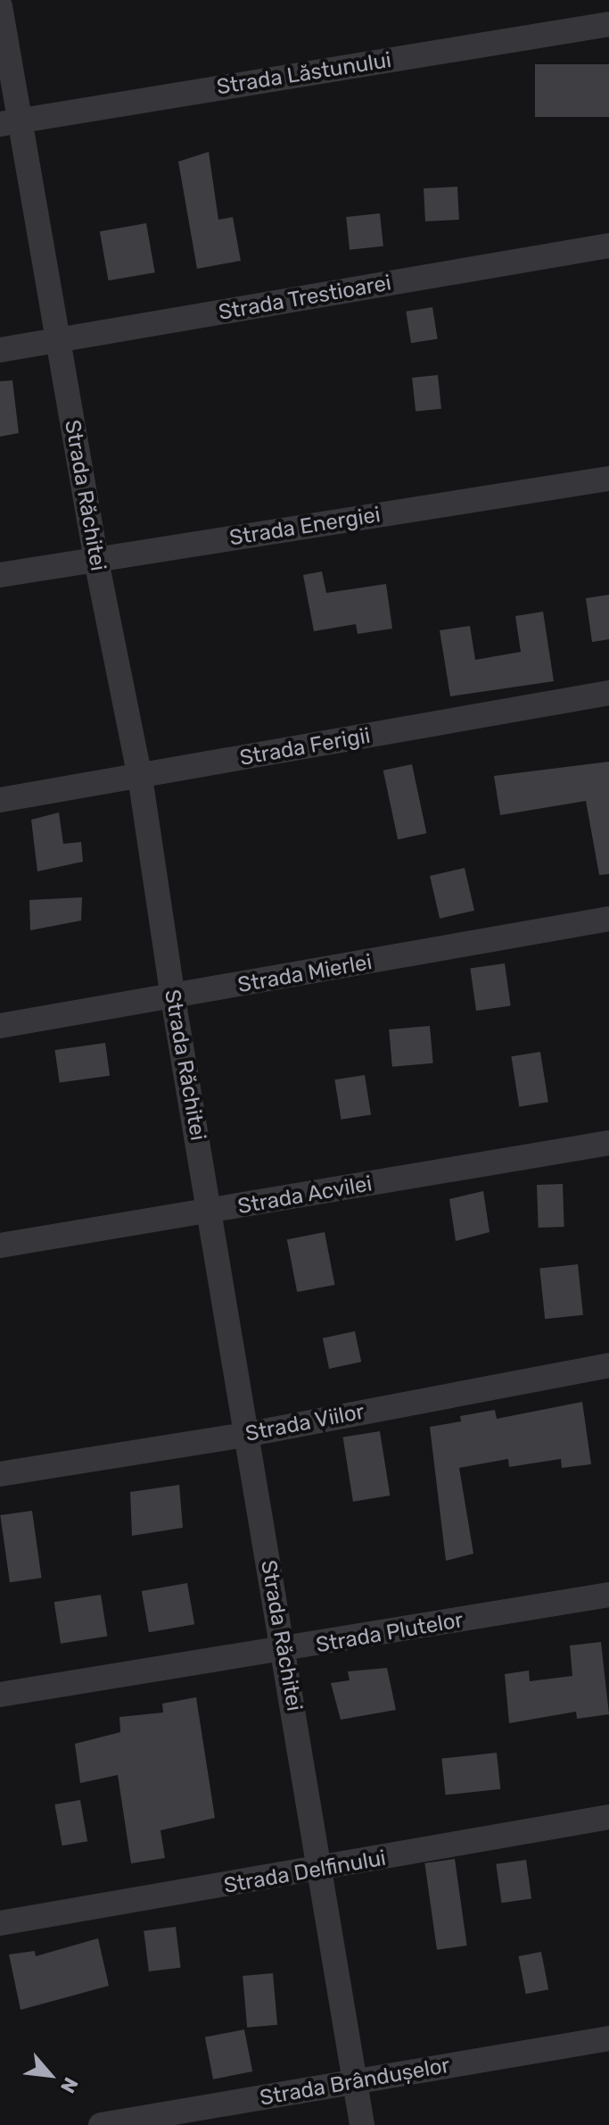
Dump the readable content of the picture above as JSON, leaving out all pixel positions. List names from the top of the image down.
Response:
{
  "streets": {
    "street": [
      "Strada Lăstunului",
      "Strada Trestioarei",
      "Strada Răchitei",
      "Strada Energiei",
      "Strada Ferigii",
      "Strada Mierlei",
      "Strada Acvilei",
      "Strada Viilor",
      "Strada Plutelor",
      "Strada Delfinului",
      "Strada Brândușelor"
    ]
  },
  "crossings": [
    ["Strada Lăstunului", "Strada Răchitei"],
    ["Strada Trestioarei", "Strada Răchitei"],
    ["Strada Răchitei", "Strada Energiei"],
    ["Strada Răchitei", "Strada Ferigii"],
    ["Strada Răchitei", "Strada Mierlei"],
    ["Strada Răchitei", "Strada Acvilei"],
    ["Strada Răchitei", "Strada Viilor"],
    ["Strada Răchitei", "Strada Plutelor"],
    ["Strada Răchitei", "Strada Delfinului"],
    ["Strada Răchitei", "Strada Brândușelor"]
  ],
  "north": "bottom right"
}
